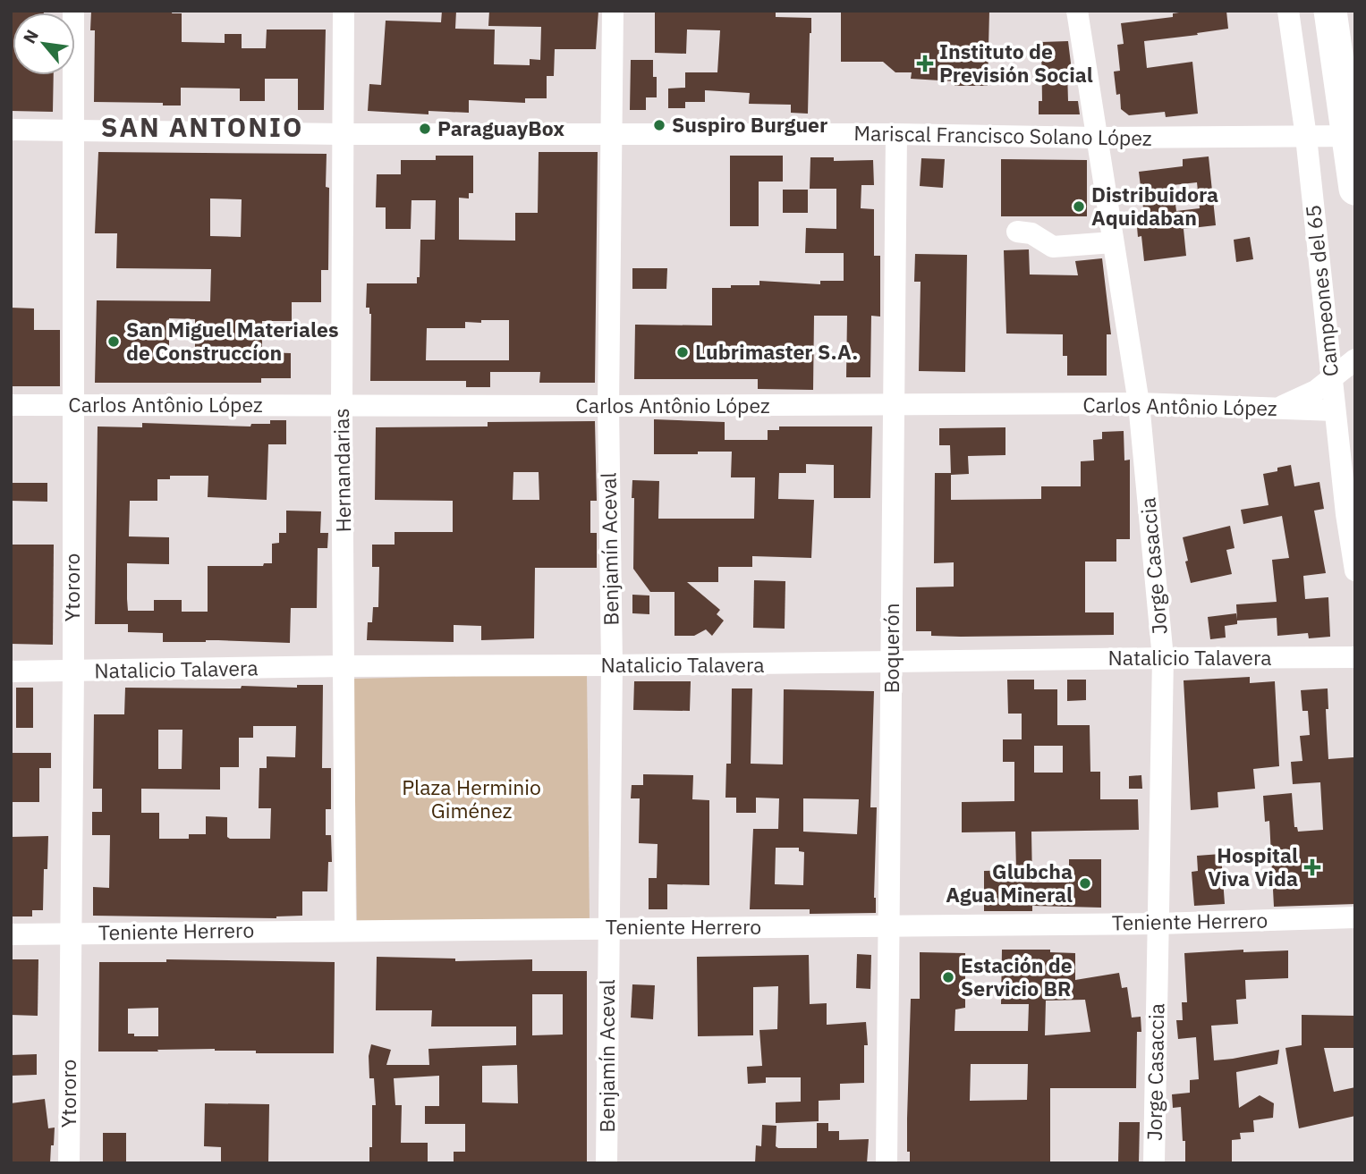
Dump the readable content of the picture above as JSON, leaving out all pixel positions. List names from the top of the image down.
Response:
{
  "streets": {
    "street": [
      "Mariscal Francisco Solano López",
      "Campeones del 65",
      "Carlos Antônio López",
      "Hernandarias",
      "Benjamín Aceval",
      "Jorge Casaccia",
      "Ytororo",
      "Boquerón",
      "Natalicio Talavera",
      "Teniente Herrero"
    ]
  },
  "crossings": [
    ["Mariscal Francisco Solano López", "Campeones del 65"],
    ["Mariscal Francisco Solano López", "Hernandarias"],
    ["Mariscal Francisco Solano López", "Benjamín Aceval"],
    ["Mariscal Francisco Solano López", "Jorge Casaccia"],
    ["Mariscal Francisco Solano López", "Ytororo"],
    ["Mariscal Francisco Solano López", "Boquerón"],
    ["Campeones del 65", "Carlos Antônio López"],
    ["Carlos Antônio López", "Hernandarias"],
    ["Carlos Antônio López", "Benjamín Aceval"],
    ["Carlos Antônio López", "Jorge Casaccia"],
    ["Carlos Antônio López", "Ytororo"],
    ["Carlos Antônio López", "Boquerón"],
    ["Hernandarias", "Natalicio Talavera"],
    ["Hernandarias", "Teniente Herrero"],
    ["Benjamín Aceval", "Natalicio Talavera"],
    ["Benjamín Aceval", "Teniente Herrero"],
    ["Jorge Casaccia", "Natalicio Talavera"],
    ["Jorge Casaccia", "Teniente Herrero"],
    ["Ytororo", "Natalicio Talavera"],
    ["Ytororo", "Teniente Herrero"],
    ["Boquerón", "Natalicio Talavera"],
    ["Boquerón", "Teniente Herrero"]
  ],
  "districts": ["SAN ANTONIO"],
  "parks": ["Plaza Herminio Giménez"],
  "places": {
    "health": ["Instituto de Previsión Social", "Hospital Viva Vida"],
    "other": [
      "Suspiro Burguer",
      "ParaguayBox",
      "Distribuidora Aquidaban",
      "San Miguel Materiales de Construccíon",
      "Lubrimaster S.A.",
      "Glubcha Agua Mineral",
      "Estación de Servicio BR"
    ]
  },
  "north": "top left"
}
